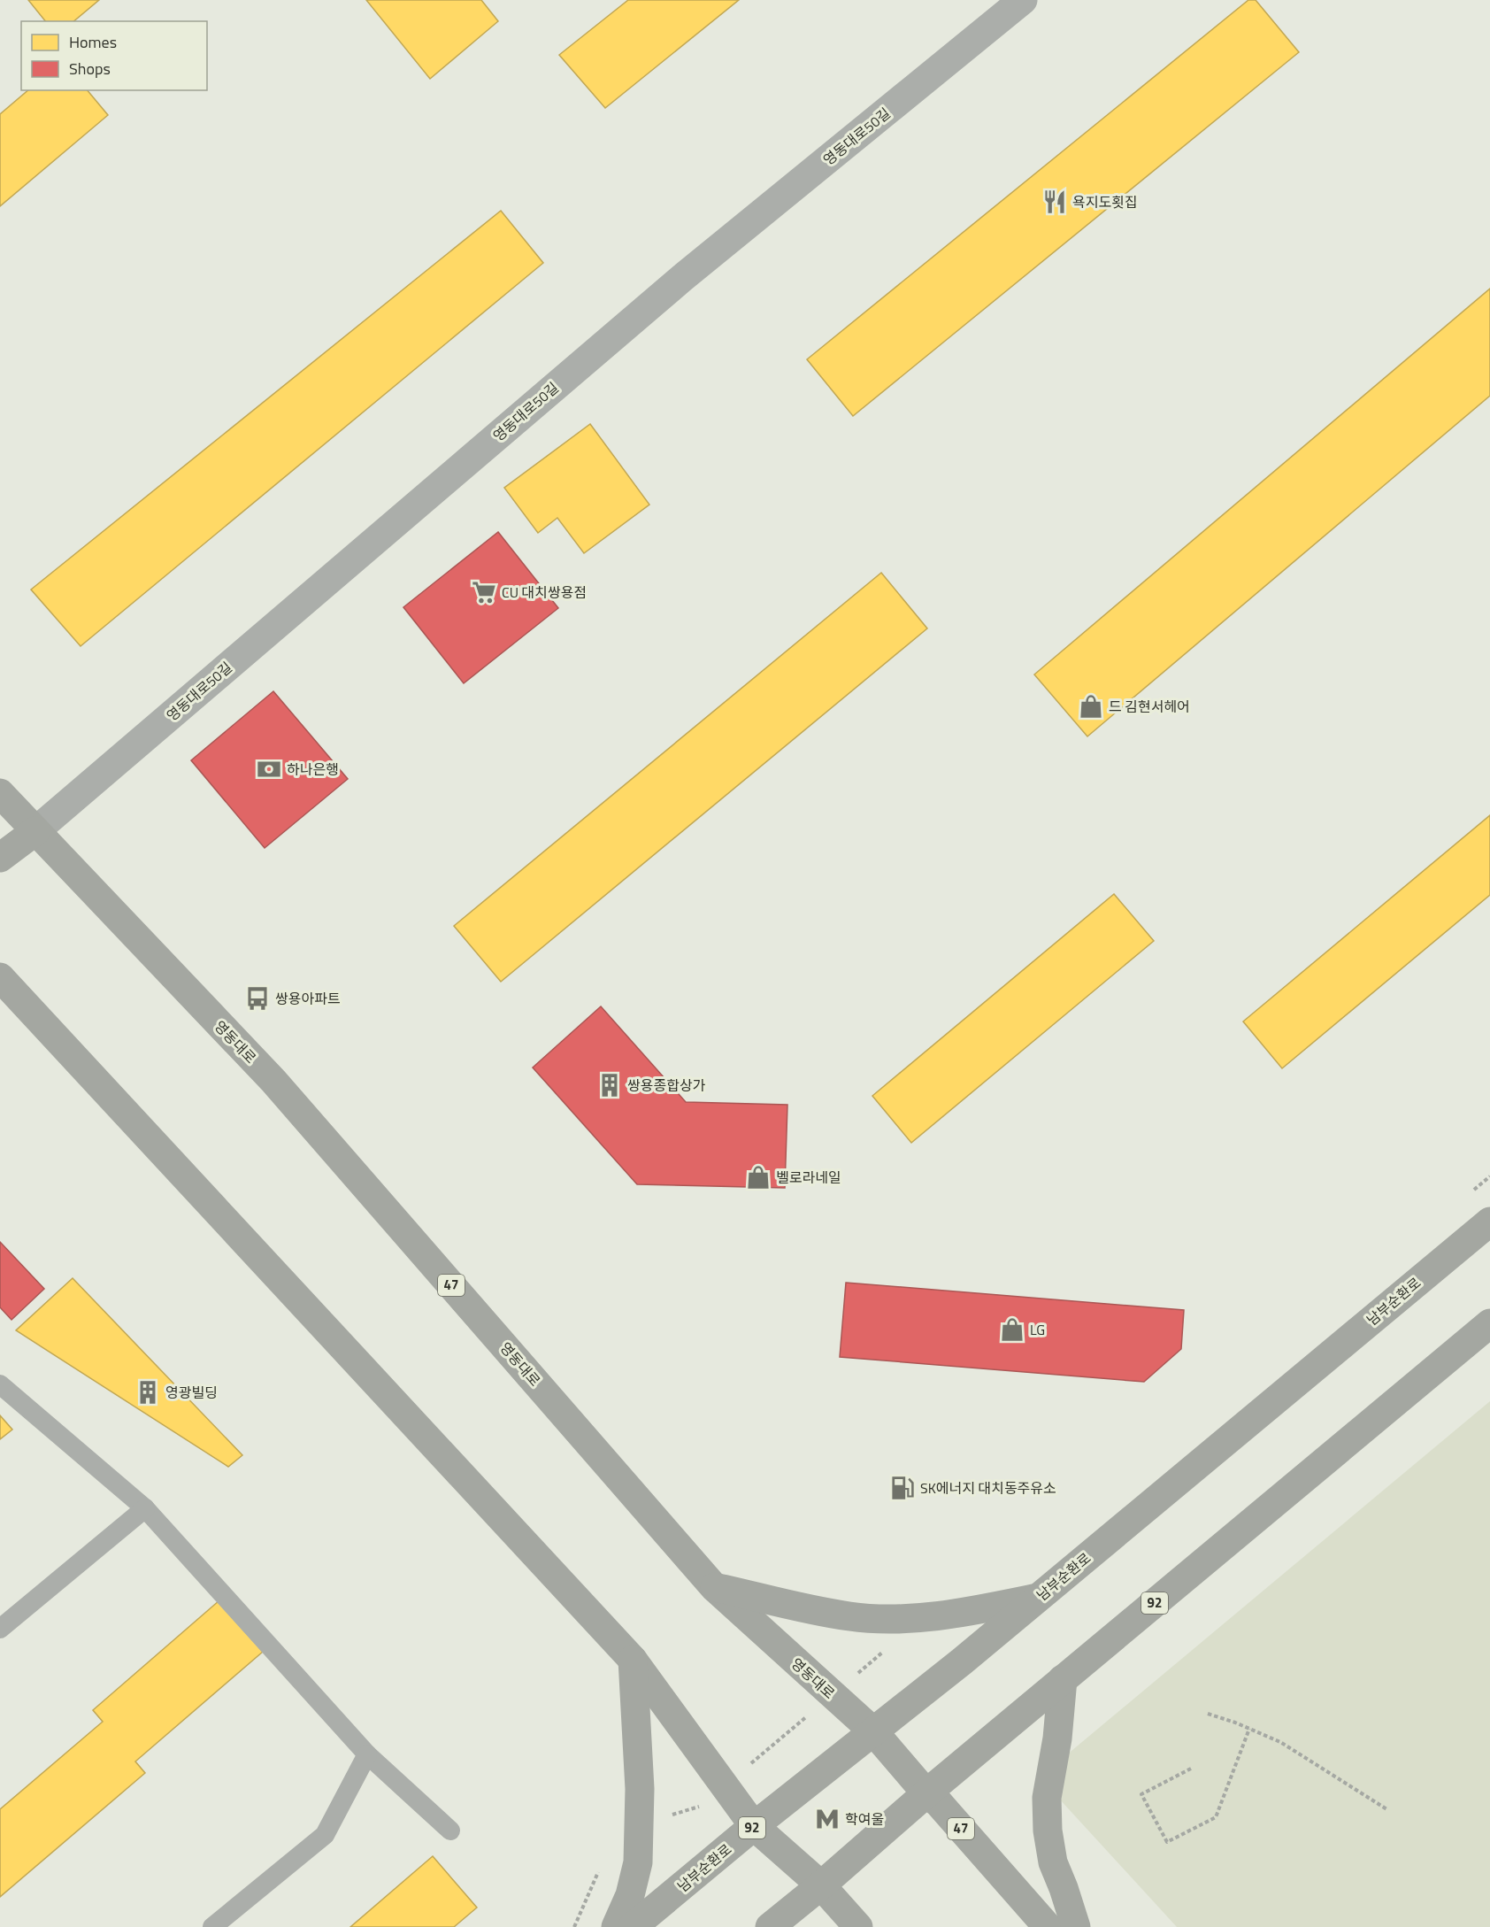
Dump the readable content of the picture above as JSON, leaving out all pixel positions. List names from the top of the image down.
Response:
{
  "streets": {
    "main road": [
      "영동대로",
      "47",
      "남부순환로",
      "92"
    ],
    "street": ["영동대로50길"]
  },
  "crossings": [
    ["영동대로50길", "영동대로"],
    ["영동대로", "남부순환로"],
    ["영동대로", "92"]
  ],
  "places": {
    "restaurant": ["욕지도횟집"],
    "supermarket": ["CU 대치쌍용점"],
    "shop": ["드 김현서헤어", "벨로라네일", "LG"],
    "bank": ["하나은행"],
    "bus stop": ["쌍용아파트"],
    "building": ["쌍용종합상가", "영광빌딩"],
    "fuel station": ["SK에너지 대치동주유소"],
    "metro station": ["학여울"]
  },
  "legend": ["Homes", "Shops"]
}
